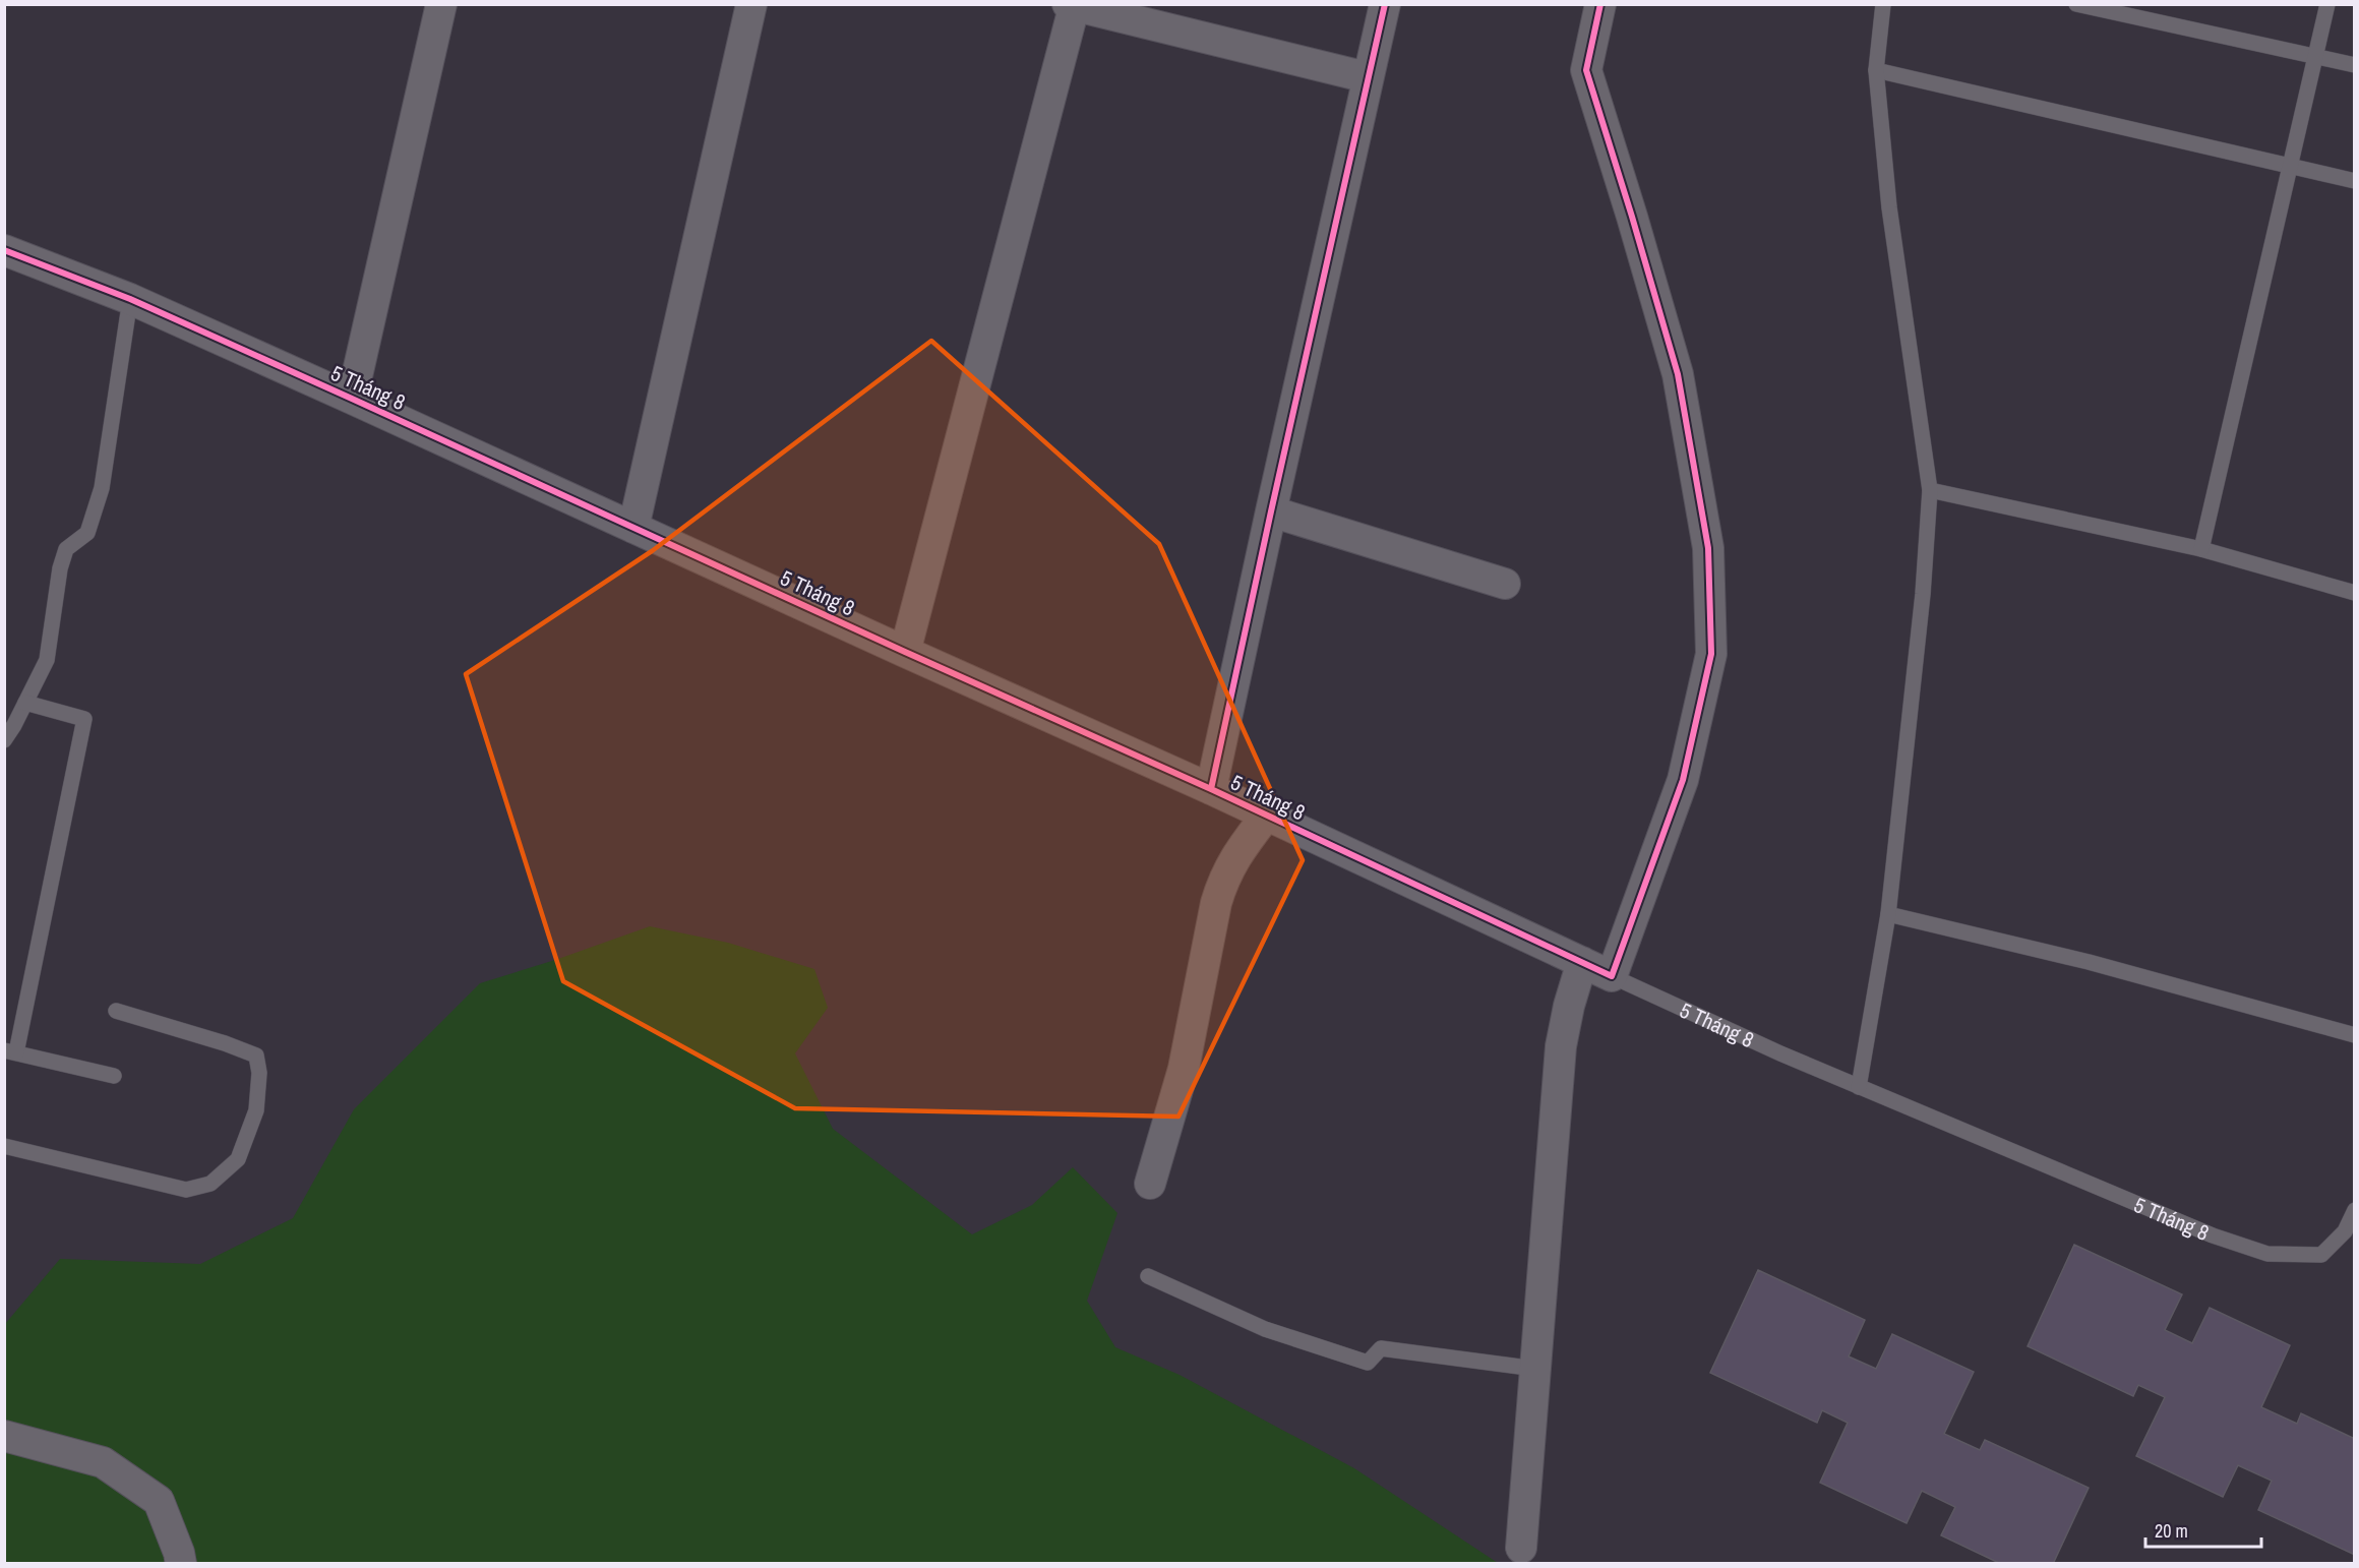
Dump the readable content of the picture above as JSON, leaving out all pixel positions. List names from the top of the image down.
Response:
{
  "streets": {
    "street": ["5 Tháng 8"]
  },
  "scale_bar": "20 m"
}
